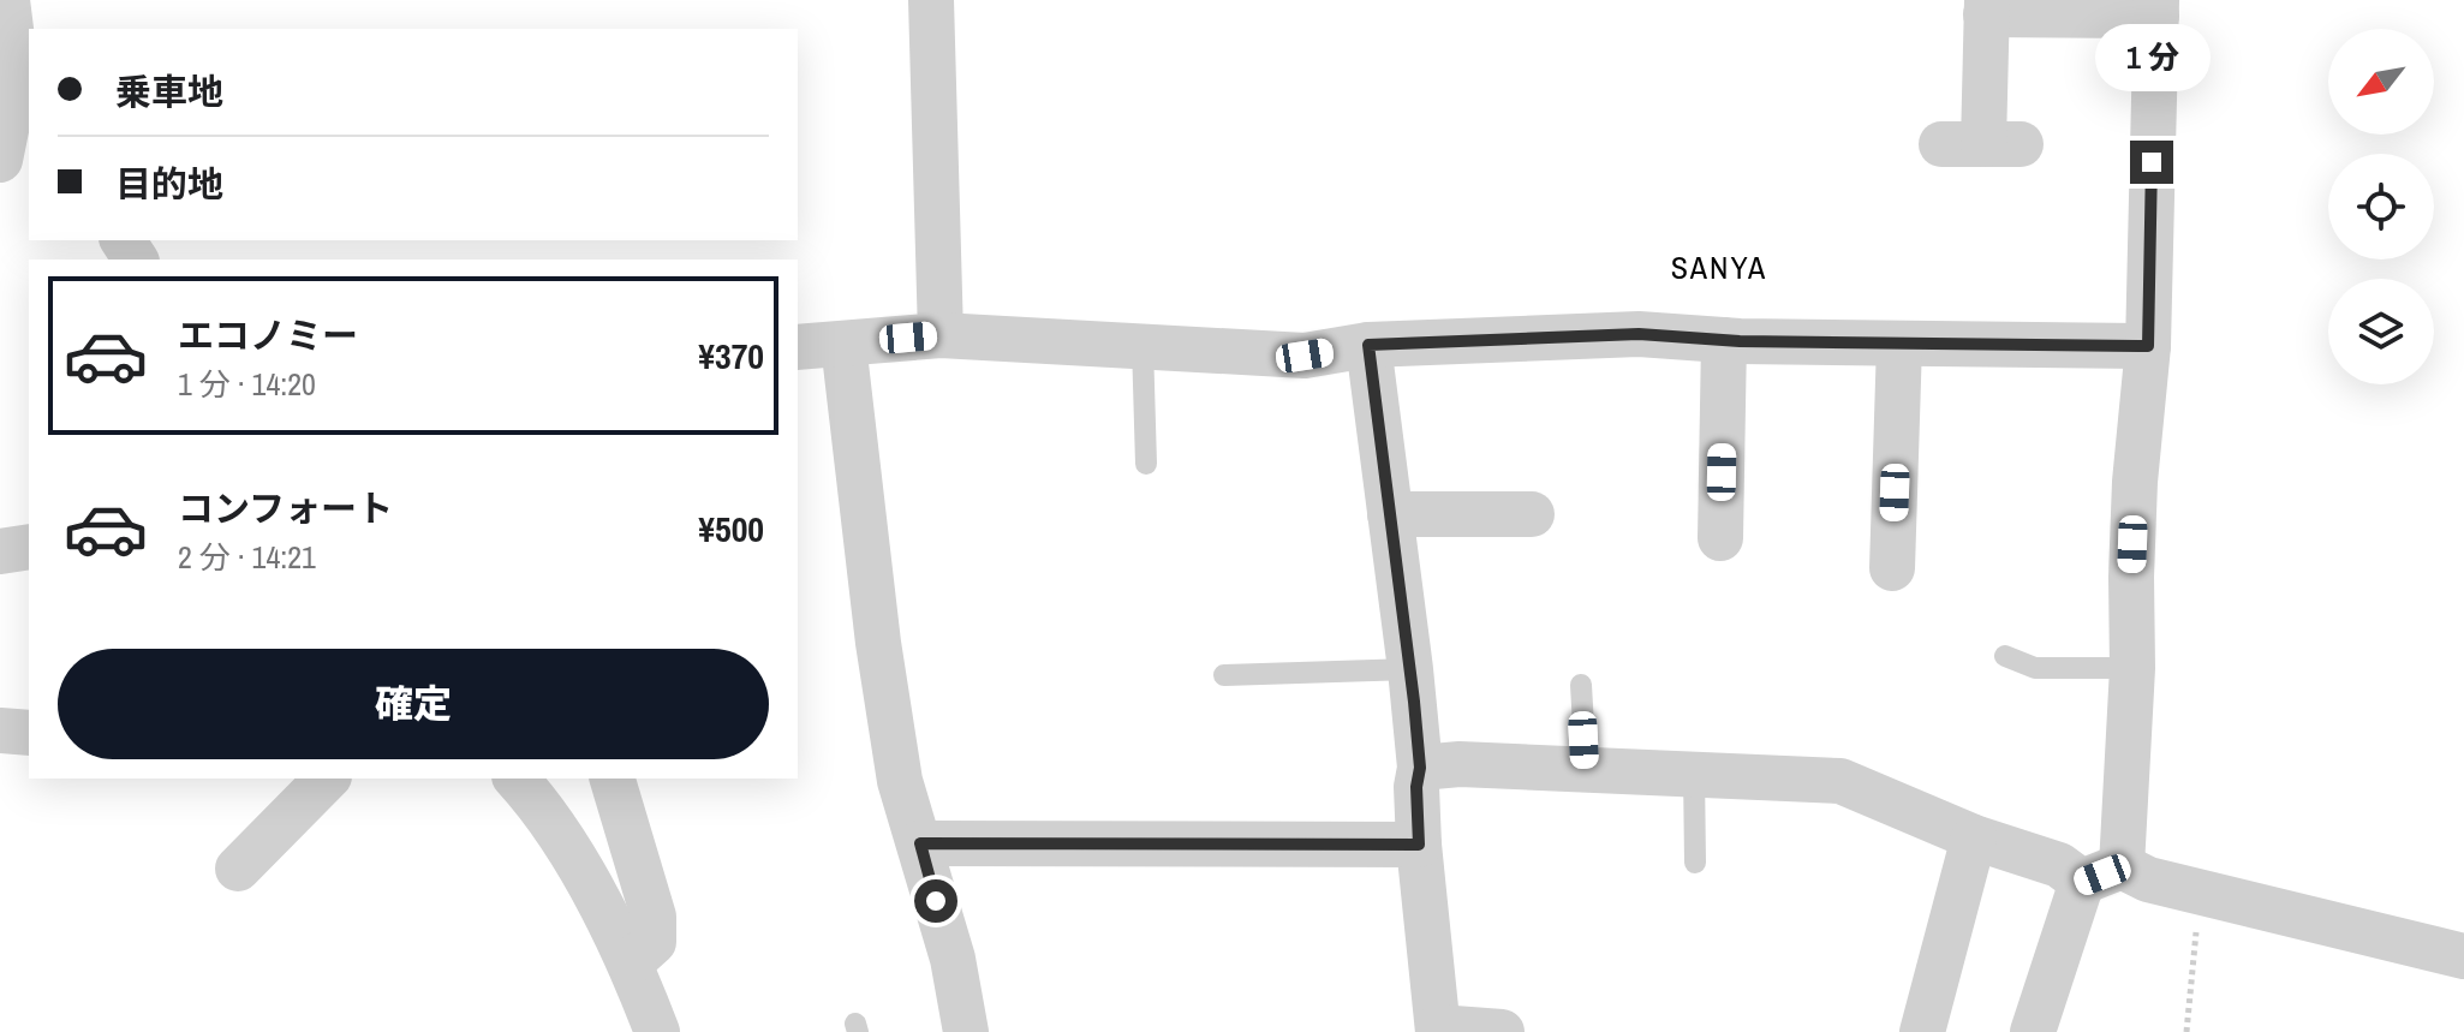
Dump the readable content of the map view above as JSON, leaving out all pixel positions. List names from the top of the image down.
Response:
{
  "districts": ["SANYA"],
  "north": "bottom left",
  "page": {
    "bubble": "1 分",
    "banner": ["乗車地", "目的地"],
    "list": [
      {
        "name": "エコノミー",
        "note": "1 分 · 14:20",
        "value": "¥370"
      },
      {
        "name": "コンフォート",
        "note": "2 分 · 14:21",
        "value": "¥500"
      }
    ],
    "buttons": "確定"
  }
}
